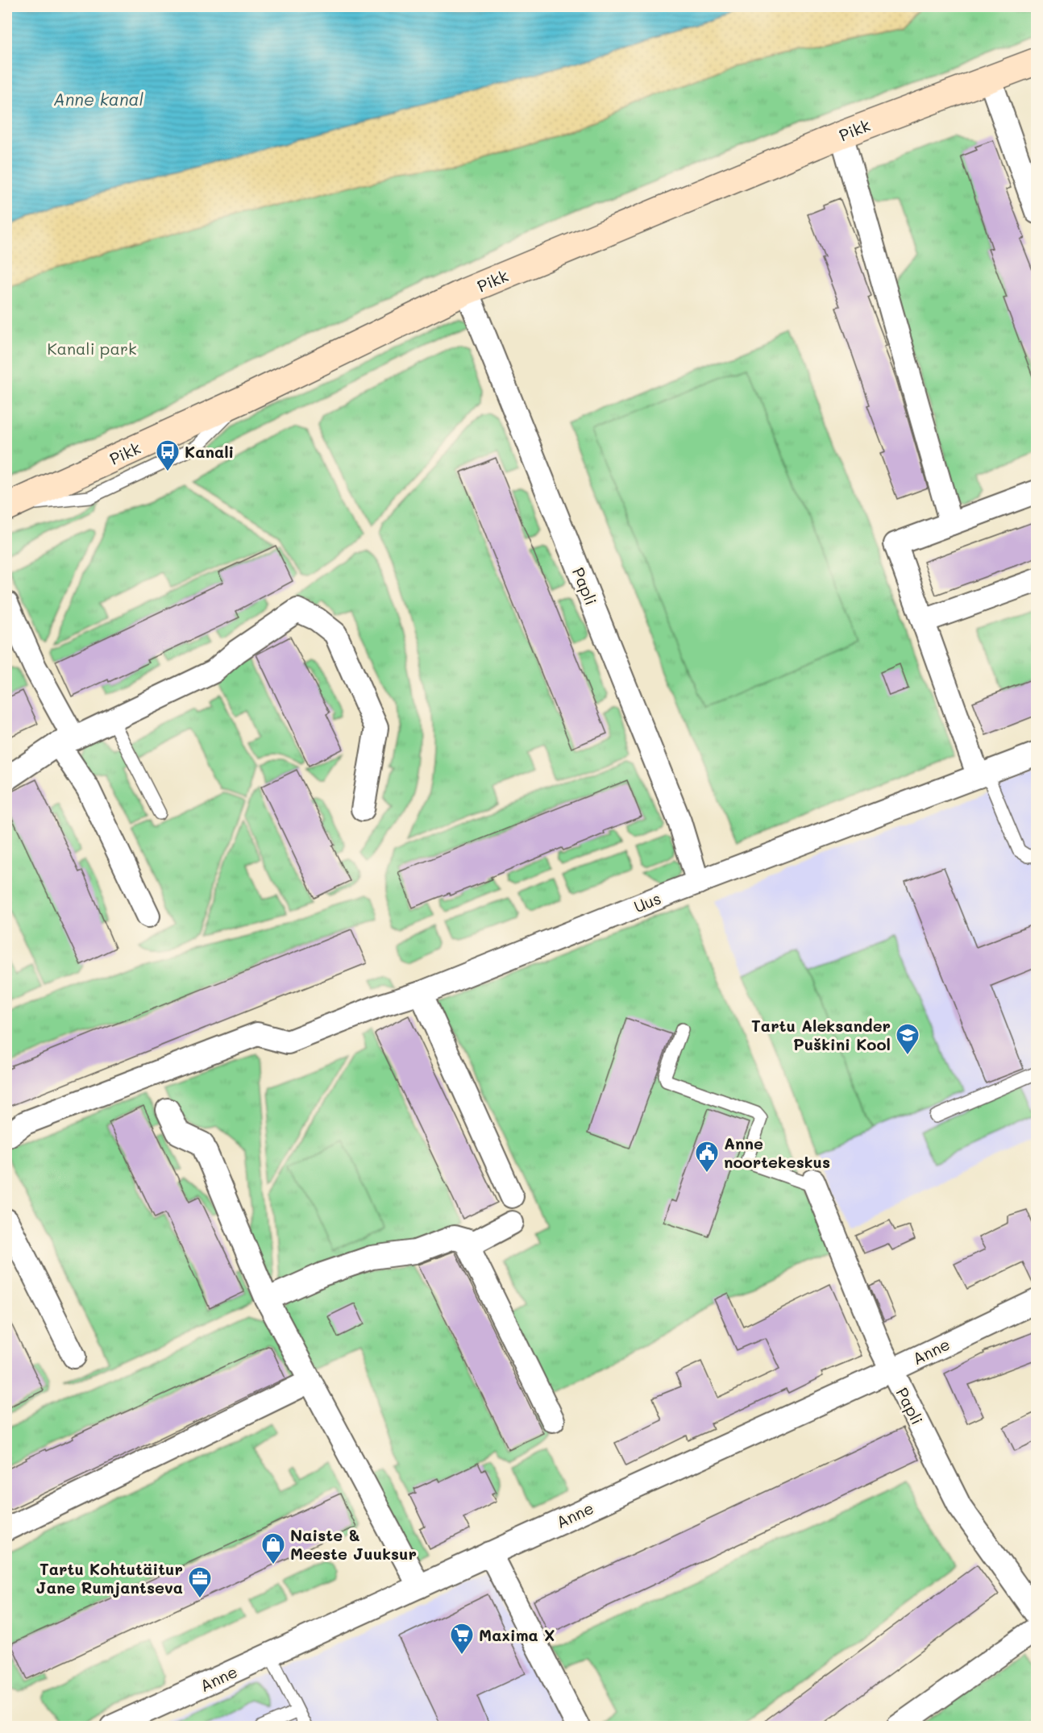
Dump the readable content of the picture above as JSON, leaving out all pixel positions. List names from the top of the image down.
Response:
{
  "streets": {
    "street": [
      "Pikk",
      "Papli",
      "Uus",
      "Anne"
    ]
  },
  "crossings": [
    ["Pikk", "Papli"],
    ["Papli", "Uus"],
    ["Papli", "Anne"]
  ],
  "water": ["Anne kanal"],
  "parks": ["Kanali park"],
  "places": {
    "bus stop": ["Kanali"],
    "school or university": ["Tartu Aleksander Puškini Kool"],
    "public building": ["Anne noortekeskus"],
    "shop": ["Naiste & Meeste Juuksur"],
    "office": ["Tartu Kohtutäitur Jane Rumjantseva"],
    "supermarket": ["Maxima X"]
  }
}
